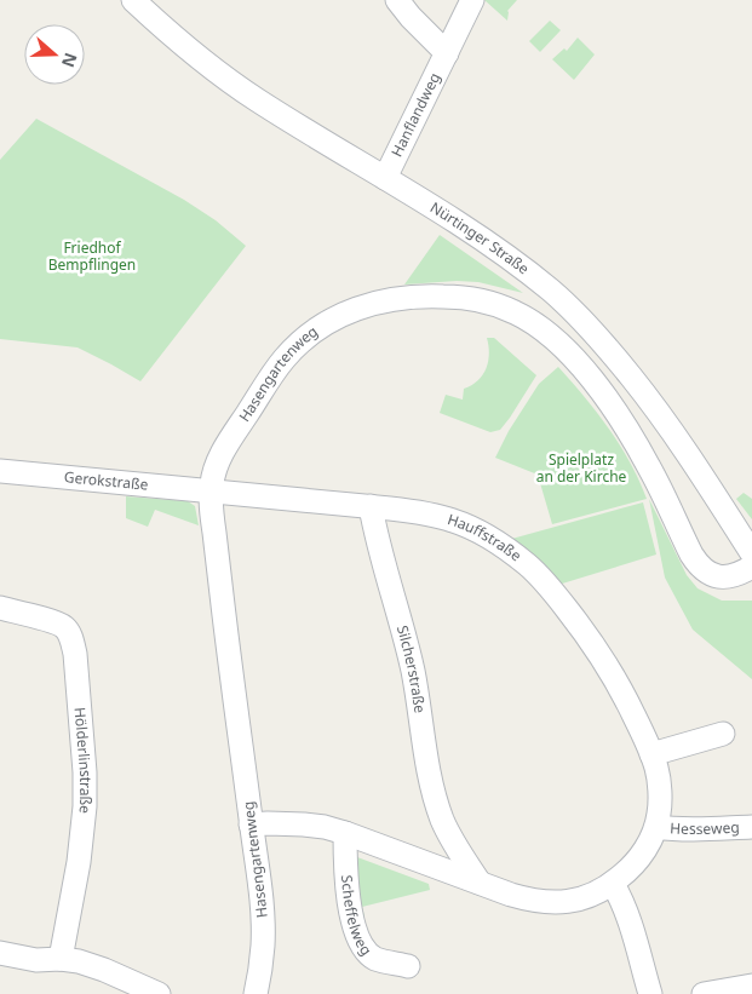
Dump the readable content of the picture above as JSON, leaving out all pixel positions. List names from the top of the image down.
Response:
{
  "streets": {
    "street": [
      "Hanflandweg",
      "Nürtinger Straße",
      "Hasengartenweg",
      "Gerokstraße",
      "Hauffstraße",
      "Silcherstraße",
      "Hölderlinstraße",
      "Hesseweg",
      "Scheffelweg"
    ]
  },
  "crossings": [
    ["Hanflandweg", "Nürtinger Straße"],
    ["Hasengartenweg", "Gerokstraße"],
    ["Hasengartenweg", "Hauffstraße"],
    ["Gerokstraße", "Hauffstraße"],
    ["Hauffstraße", "Silcherstraße"],
    ["Hauffstraße", "Hesseweg"],
    ["Hauffstraße", "Scheffelweg"]
  ],
  "parks": ["Friedhof Bempflingen", "Spielplatz an der Kirche"],
  "north": "right"
}
